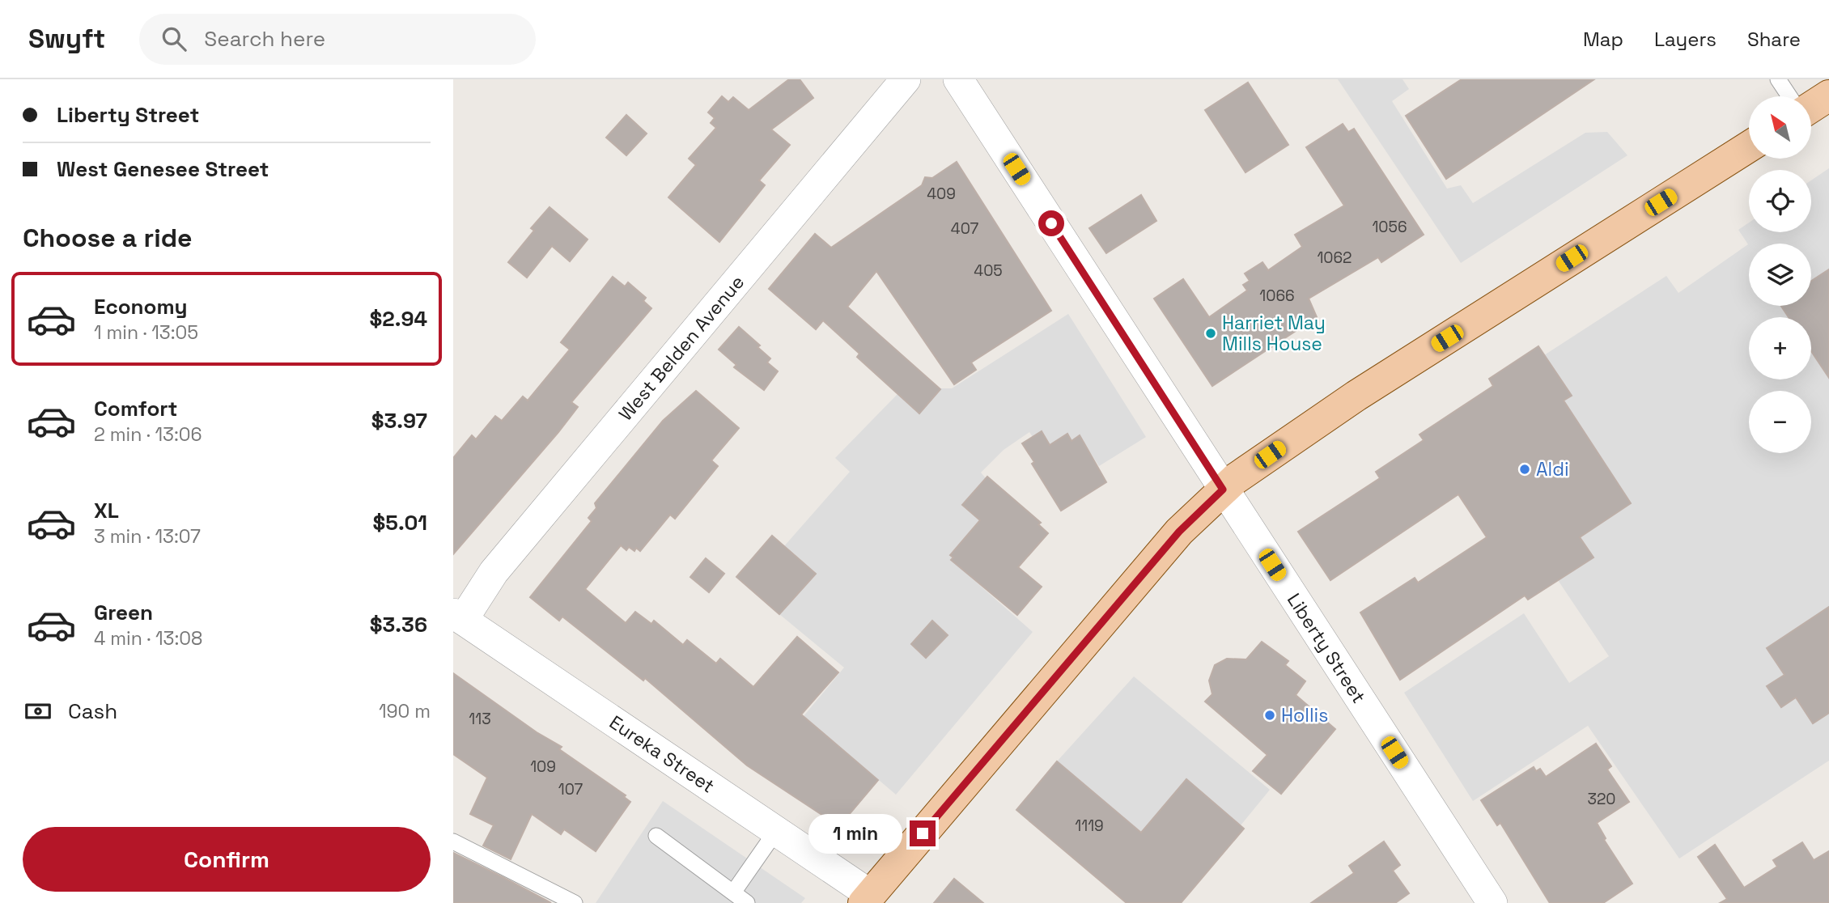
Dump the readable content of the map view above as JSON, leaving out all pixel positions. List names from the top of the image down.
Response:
{
  "streets": {
    "street": ["West Belden Avenue", "Liberty Street", "Eureka Street"]
  },
  "crossings": [
    ["West Belden Avenue", "Eureka Street"]
  ],
  "places": ["Harriet May Mills House", "Aldi", "Hollis"],
  "house_numbers": [
    "409",
    "1056",
    "407",
    "1062",
    "405",
    "1066",
    "113",
    "109",
    "107",
    "320",
    "1119"
  ],
  "north": "top left",
  "page": {
    "header": "Swyft",
    "search": "Search here",
    "nav": ["Map", "Layers", "Share"],
    "banner": ["Liberty Street", "West Genesee Street"],
    "map_buttons": ["+", "−"],
    "heading": "Choose a ride",
    "list": [
      {
        "name": "Economy",
        "note": "1 min · 13:05",
        "value": "$2.94"
      },
      {
        "name": "Comfort",
        "note": "2 min · 13:06",
        "value": "$3.97"
      },
      {
        "name": "XL",
        "note": "3 min · 13:07",
        "value": "$5.01"
      },
      {
        "name": "Green",
        "note": "4 min · 13:08",
        "value": "$3.36"
      }
    ],
    "pay": ["Cash", "190 m"],
    "bubble": "1 min",
    "buttons": "Confirm"
  }
}
